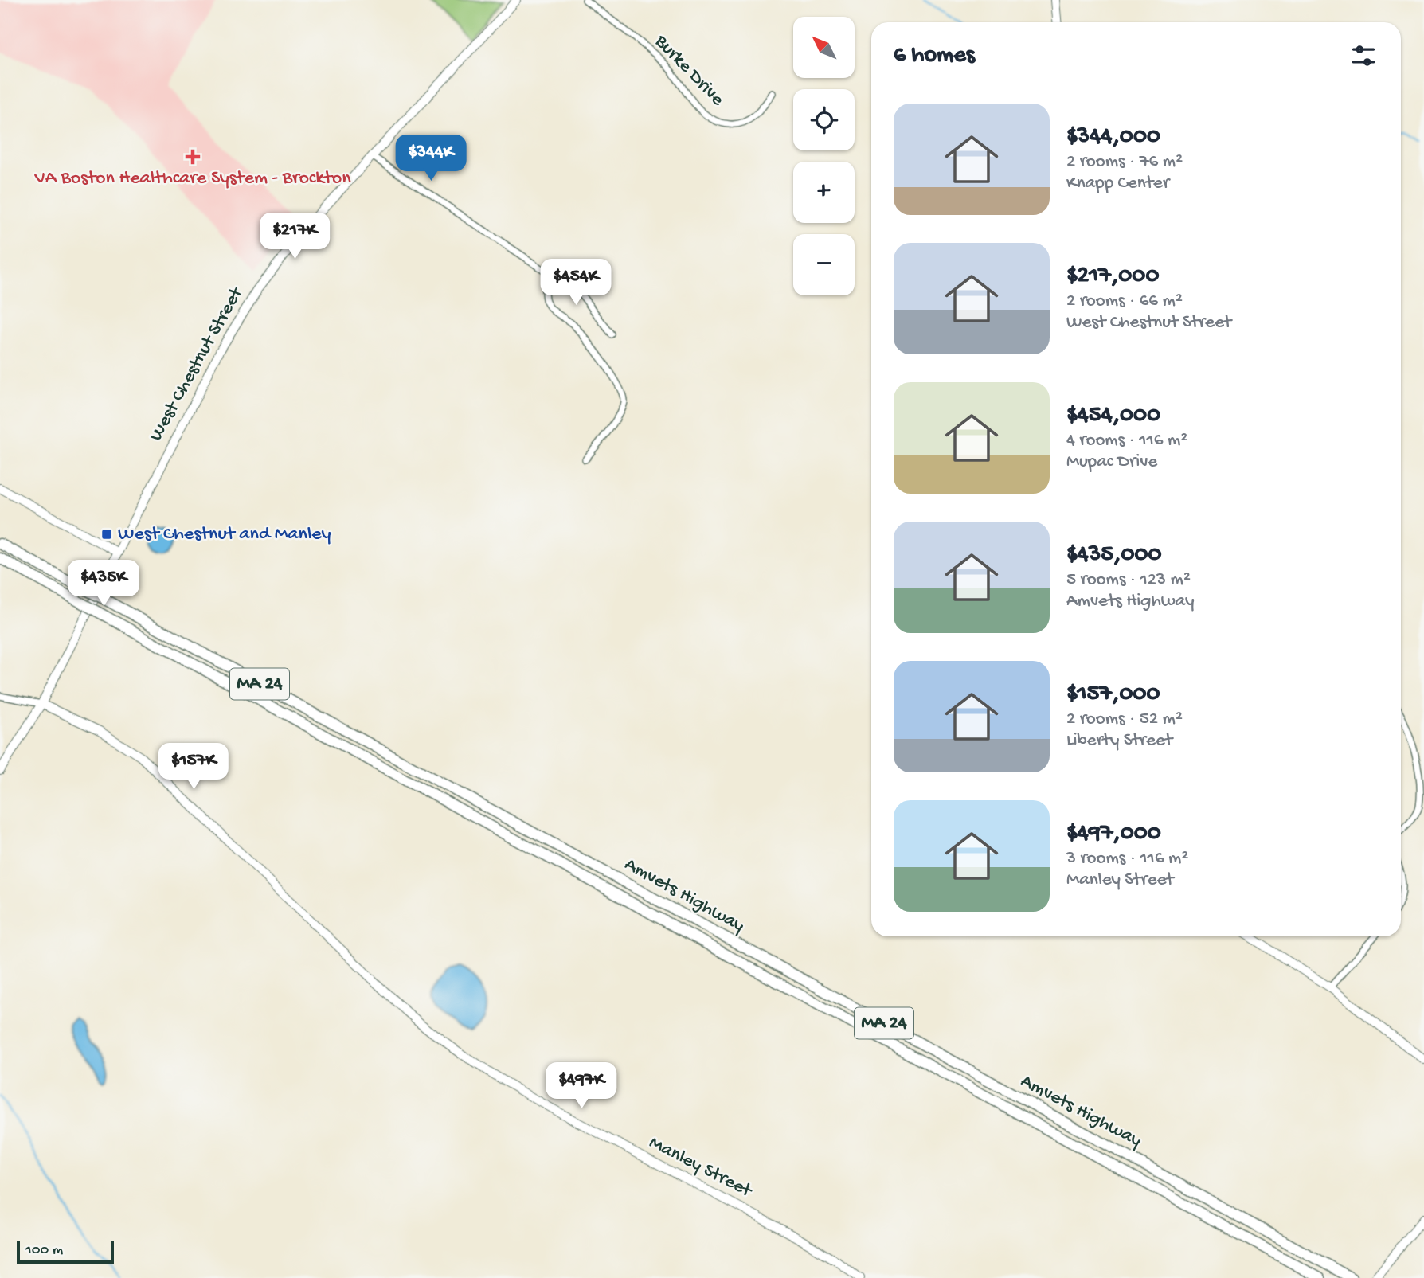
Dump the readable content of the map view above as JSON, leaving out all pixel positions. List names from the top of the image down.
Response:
{
  "streets": {
    "highway": ["MA 24", "Amvets Highway"],
    "main road": ["West Chestnut Street", "Manley Street"],
    "street": ["Burke Drive"]
  },
  "crossings": [
    ["West Chestnut Street", "Manley Street"]
  ],
  "places": {
    "health": ["VA Boston Healthcare System - Brockton"],
    "transit": ["West Chestnut and Manley"]
  },
  "scale_bar": "100 m",
  "north": "top left",
  "page": {
    "map_buttons": ["+", "−"],
    "heading": "6 homes",
    "list": [
      {
        "name": "$344,000",
        "note": "2 rooms · 76 m² · Knapp Center"
      },
      {
        "name": "$217,000",
        "note": "2 rooms · 66 m² · West Chestnut Street"
      },
      {
        "name": "$454,000",
        "note": "4 rooms · 116 m² · Mupac Drive"
      },
      {
        "name": "$435,000",
        "note": "5 rooms · 123 m² · Amvets Highway"
      },
      {
        "name": "$157,000",
        "note": "2 rooms · 52 m² · Liberty Street"
      },
      {
        "name": "$497,000",
        "note": "3 rooms · 116 m² · Manley Street"
      }
    ],
    "price": [
      "$344K",
      "$217K",
      "$454K",
      "$435K",
      "$157K",
      "$497K"
    ],
    "scale": "100 m"
  }
}
